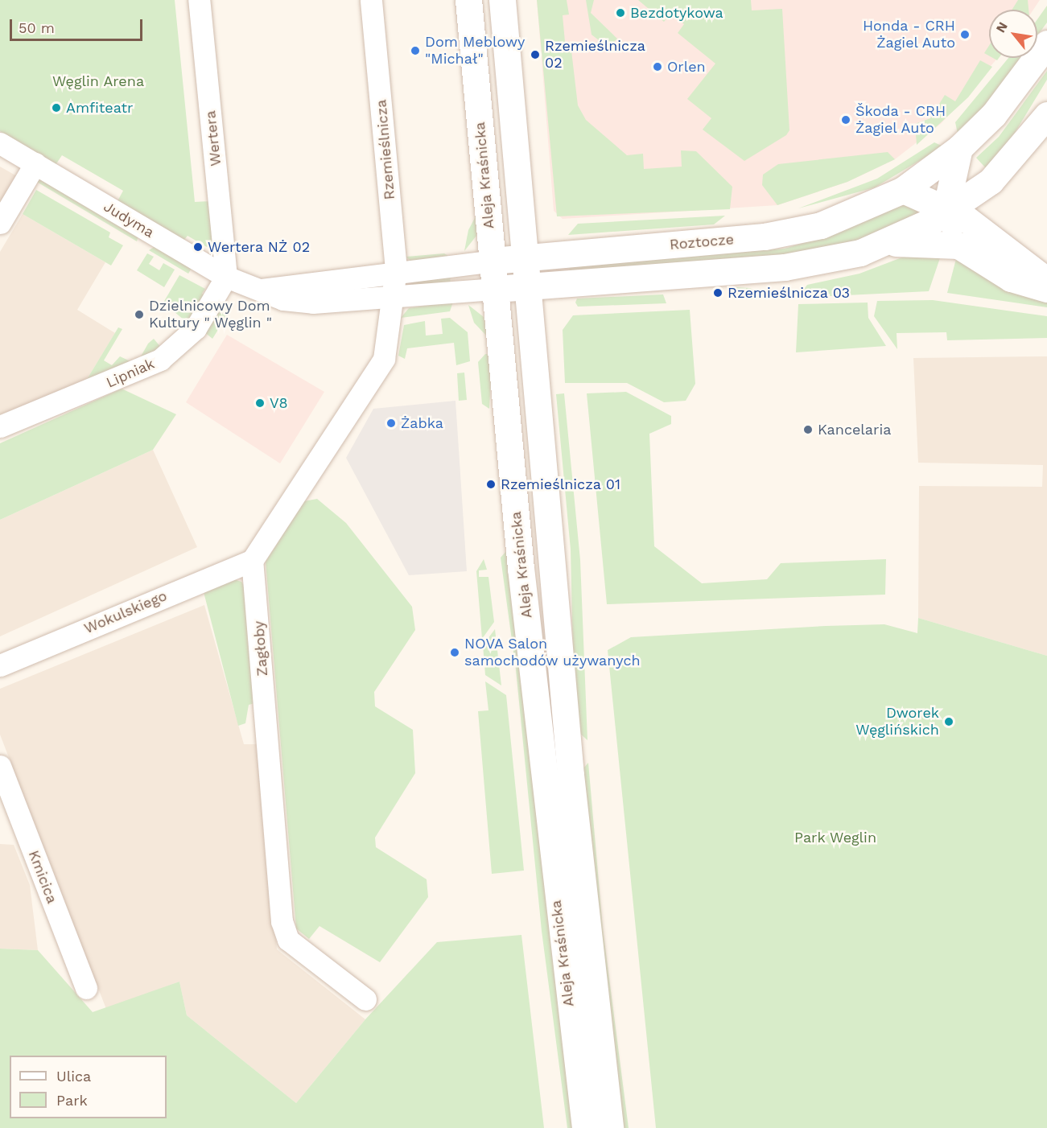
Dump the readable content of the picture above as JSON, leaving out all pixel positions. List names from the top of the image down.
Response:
{
  "streets": {
    "main road": ["Aleja Kraśnicka", "Roztocze"],
    "street": [
      "Wertera",
      "Rzemieślnicza",
      "Judyma",
      "Lipniak",
      "Wokulskiego",
      "Zagłoby",
      "Kmicica"
    ]
  },
  "crossings": [
    ["Wertera", "Judyma"],
    ["Wertera", "Lipniak"],
    ["Rzemieślnicza", "Judyma"],
    ["Aleja Kraśnicka", "Judyma"],
    ["Aleja Kraśnicka", "Roztocze"],
    ["Judyma", "Roztocze"],
    ["Judyma", "Lipniak"],
    ["Wokulskiego", "Zagłoby"]
  ],
  "parks": ["Węglin Arena", "Park Weglin"],
  "places": [
    "Bezdotykowa",
    "Honda - CRH Żagiel Auto",
    "Dom Meblowy \"Michał\"",
    "Rzemieślnicza 02",
    "Orlen",
    "Amfiteatr",
    "Škoda - CRH Żagiel Auto",
    "Wertera NŻ 02",
    "Rzemieślnicza 03",
    "Dzielnicowy Dom Kultury \" Węglin \"",
    "V8",
    "Żabka",
    "Kancelaria",
    "Rzemieślnicza 01",
    "NOVA Salon samochodów używanych",
    "Dworek Węglińskich"
  ],
  "legend": ["Ulica", "Park"],
  "scale_bar": "50 m",
  "north": "top left"
}
